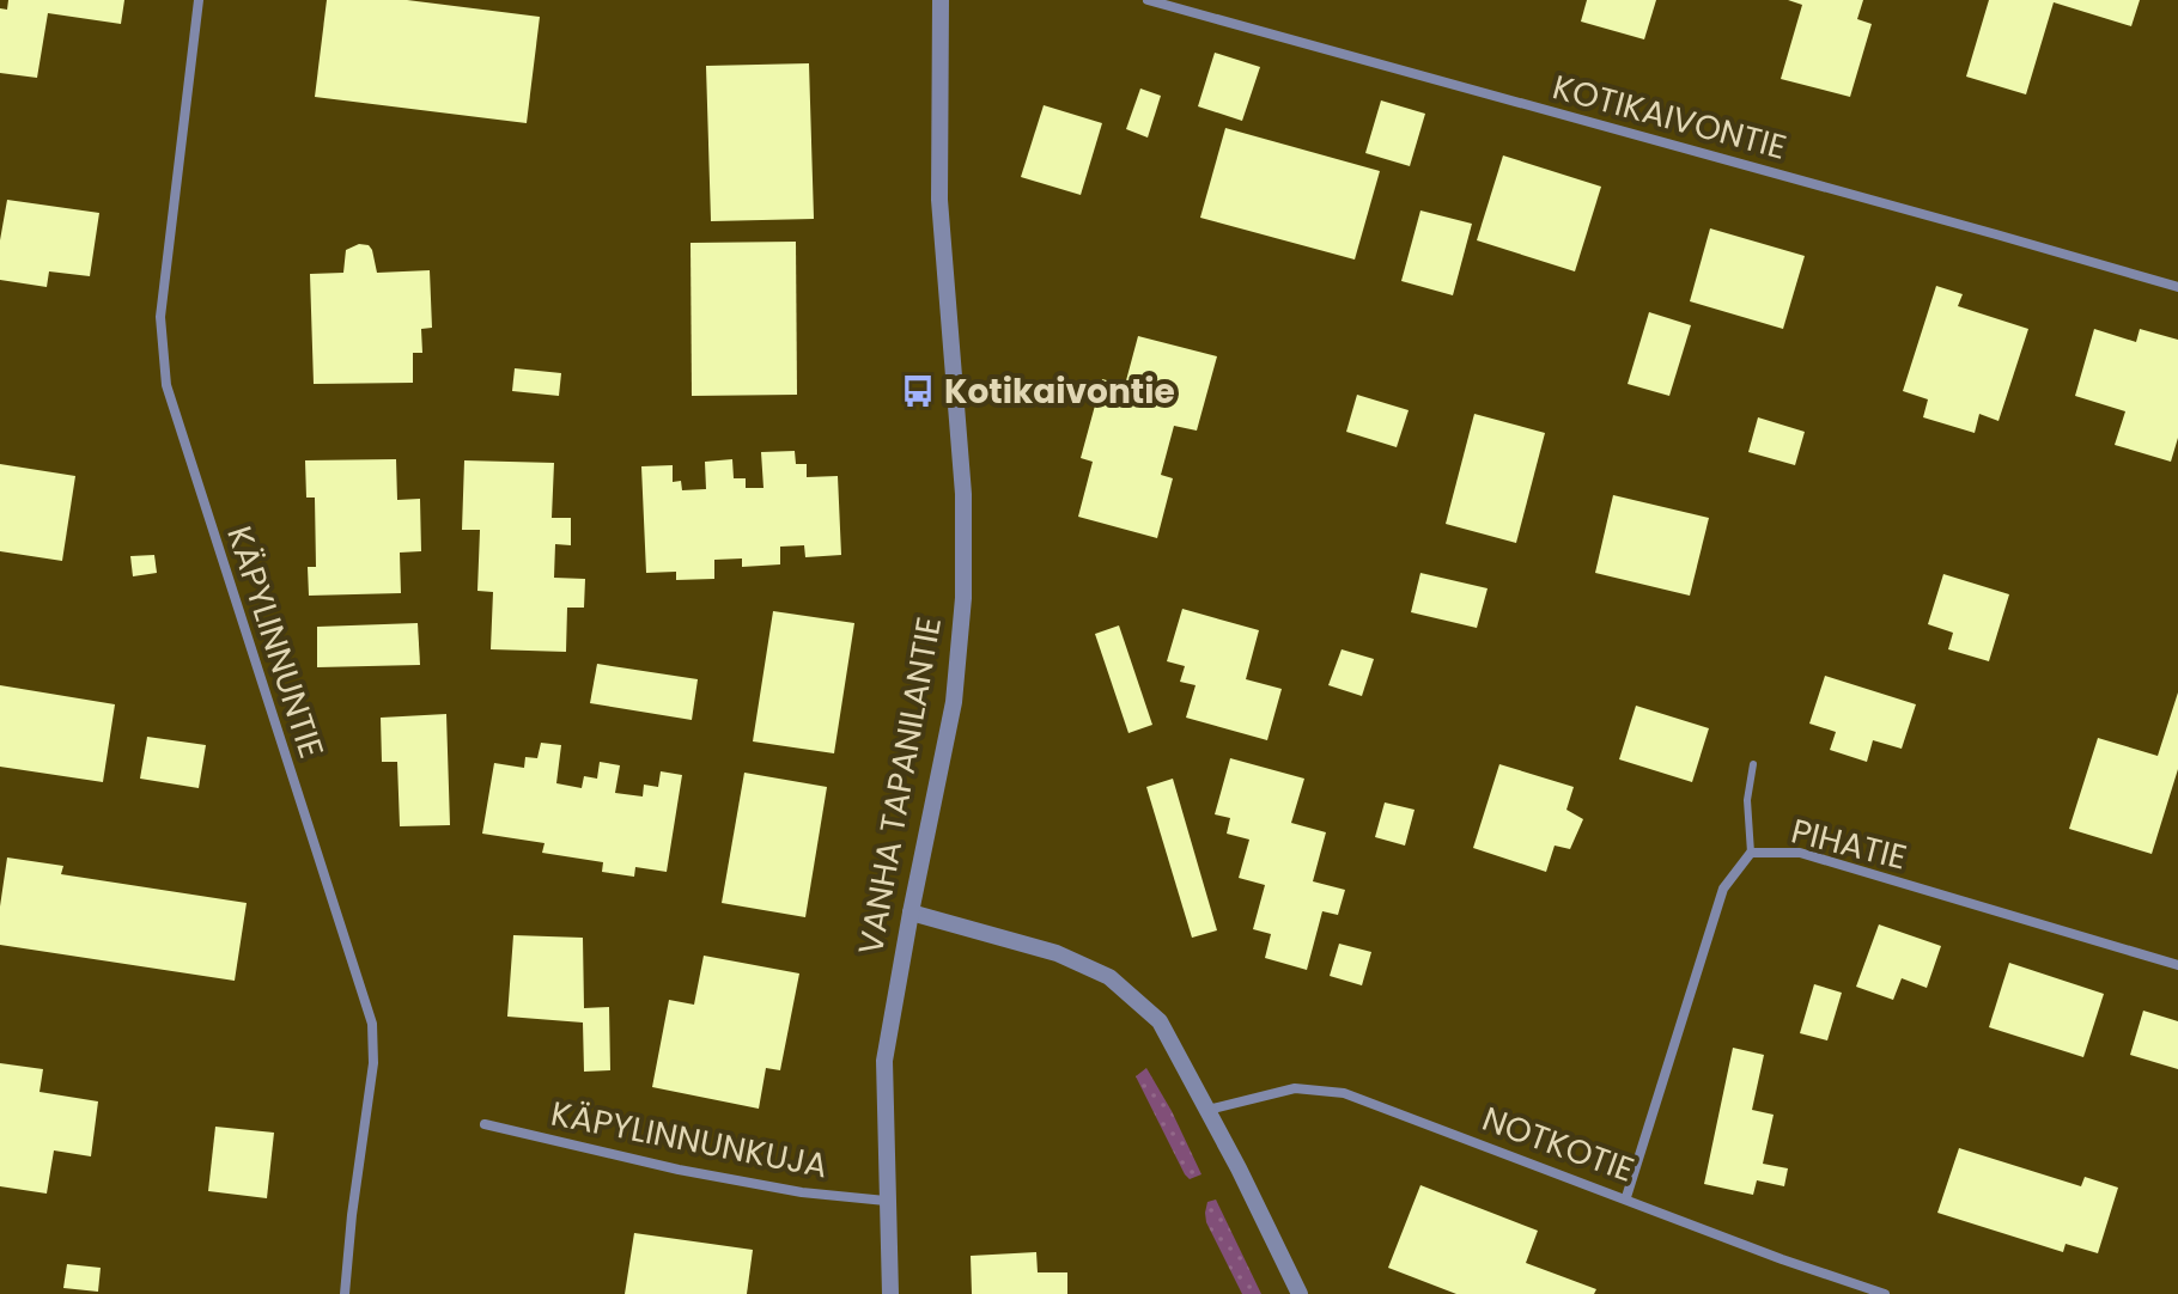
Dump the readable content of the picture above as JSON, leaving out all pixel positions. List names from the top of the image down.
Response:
{
  "streets": {
    "street": [
      "KOTIKAIVONTIE",
      "KÄPYLINNUNTIE",
      "VANHA TAPANILANTIE",
      "PIHATIE",
      "KÄPYLINNUNKUJA",
      "NOTKOTIE"
    ]
  },
  "crossings": [
    ["VANHA TAPANILANTIE", "KÄPYLINNUNKUJA"],
    ["PIHATIE", "NOTKOTIE"]
  ],
  "places": {
    "bus stop": ["Kotikaivontie"]
  }
}
